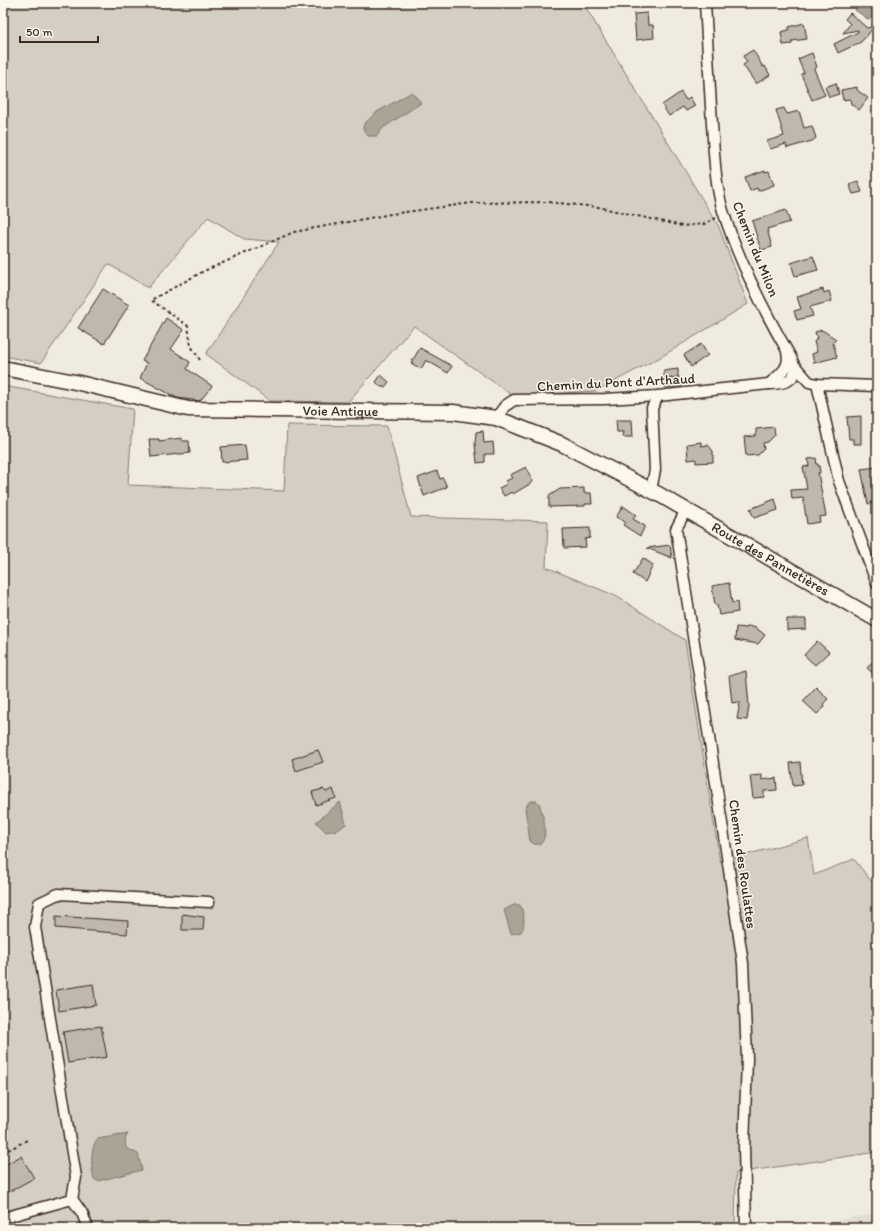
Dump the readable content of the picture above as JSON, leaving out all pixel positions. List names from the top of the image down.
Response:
{
  "streets": {
    "street": [
      "Chemin du Milon",
      "Chemin du Pont d'Arthaud",
      "Voie Antique",
      "Route des Pannetières",
      "Chemin des Roulattes"
    ]
  },
  "crossings": [
    ["Chemin du Pont d'Arthaud", "Voie Antique"],
    ["Voie Antique", "Route des Pannetières"],
    ["Route des Pannetières", "Chemin des Roulattes"]
  ],
  "scale_bar": "50 m"
}
